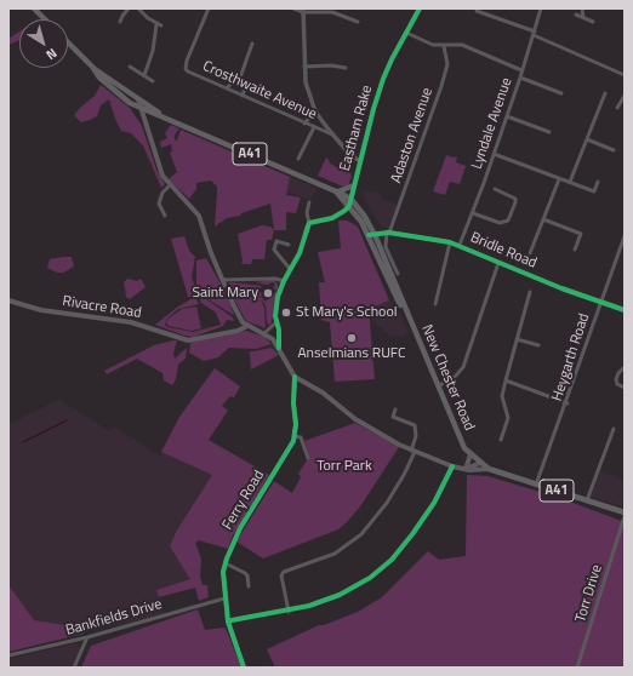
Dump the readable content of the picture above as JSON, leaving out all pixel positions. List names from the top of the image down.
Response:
{
  "streets": {
    "highway": ["A41", "New Chester Road"],
    "main road": ["Rivacre Road"],
    "street": [
      "Crosthwaite Avenue",
      "Lyndale Avenue",
      "Eastham Rake",
      "Adaston Avenue",
      "Bridle Road",
      "Heygarth Road",
      "Ferry Road",
      "Torr Drive",
      "Bankfields Drive"
    ]
  },
  "crossings": [
    ["Lyndale Avenue", "Bridle Road"],
    ["Eastham Rake", "New Chester Road"],
    ["Adaston Avenue", "Bridle Road"],
    ["Bridle Road", "Heygarth Road"],
    ["Bridle Road", "New Chester Road"],
    ["Heygarth Road", "New Chester Road"],
    ["New Chester Road", "Torr Drive"],
    ["Ferry Road", "Bankfields Drive"]
  ],
  "parks": ["Torr Park"],
  "places": ["Saint Mary", "St Mary's School", "Anselmians RUFC"],
  "north": "bottom right"
}
